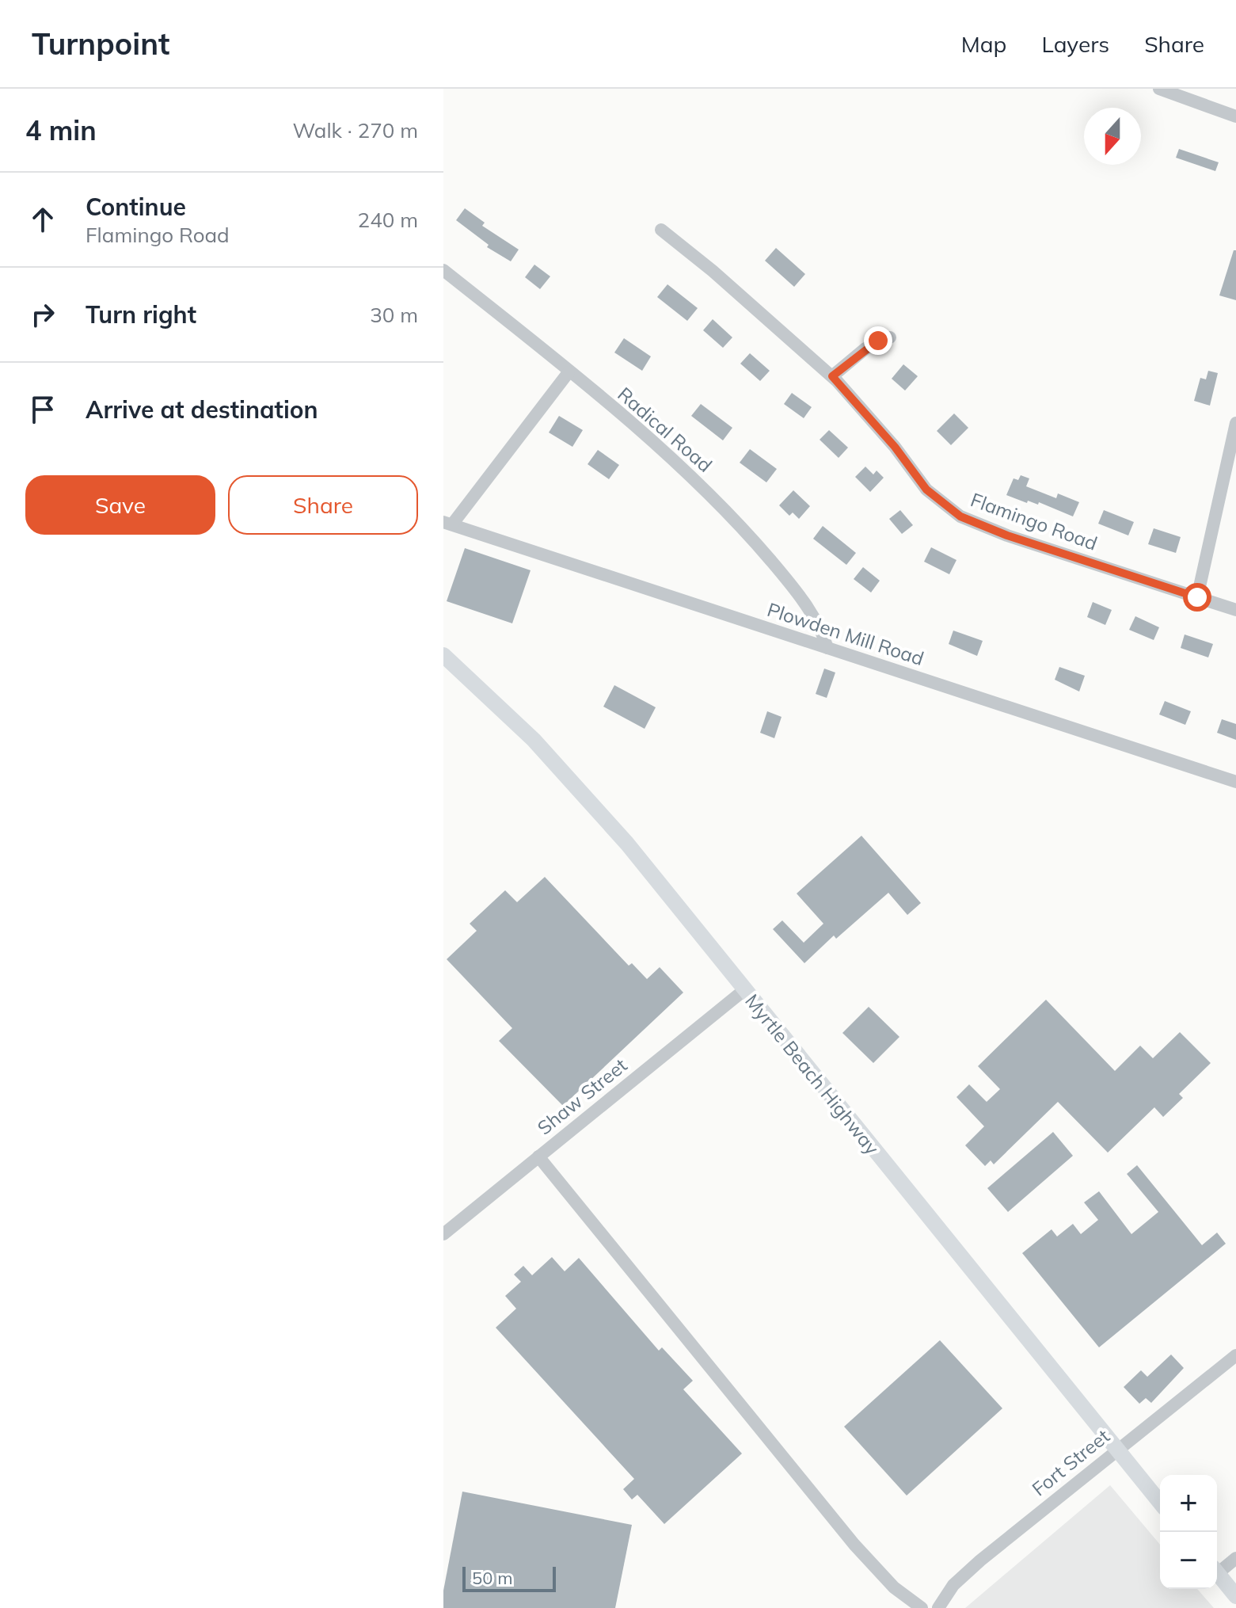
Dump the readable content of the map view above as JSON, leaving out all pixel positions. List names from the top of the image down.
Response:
{
  "streets": {
    "main road": ["Myrtle Beach Highway"],
    "street": [
      "Radical Road",
      "Flamingo Road",
      "Plowden Mill Road",
      "Shaw Street",
      "Fort Street"
    ]
  },
  "crossings": [
    ["Radical Road", "Plowden Mill Road"],
    ["Myrtle Beach Highway", "Shaw Street"],
    ["Myrtle Beach Highway", "Fort Street"]
  ],
  "scale_bar": "50 m",
  "north": "bottom",
  "page": {
    "header": "Turnpoint",
    "nav": ["Map", "Layers", "Share"],
    "heading": ["4 min", "Walk · 270 m"],
    "list": [
      ["Continue", "Flamingo Road", "240 m"],
      ["Turn right", "30 m"],
      "Arrive at destination"
    ],
    "buttons": ["Save", "Share"],
    "map_buttons": ["+", "−"],
    "scale": "50 m"
  }
}
